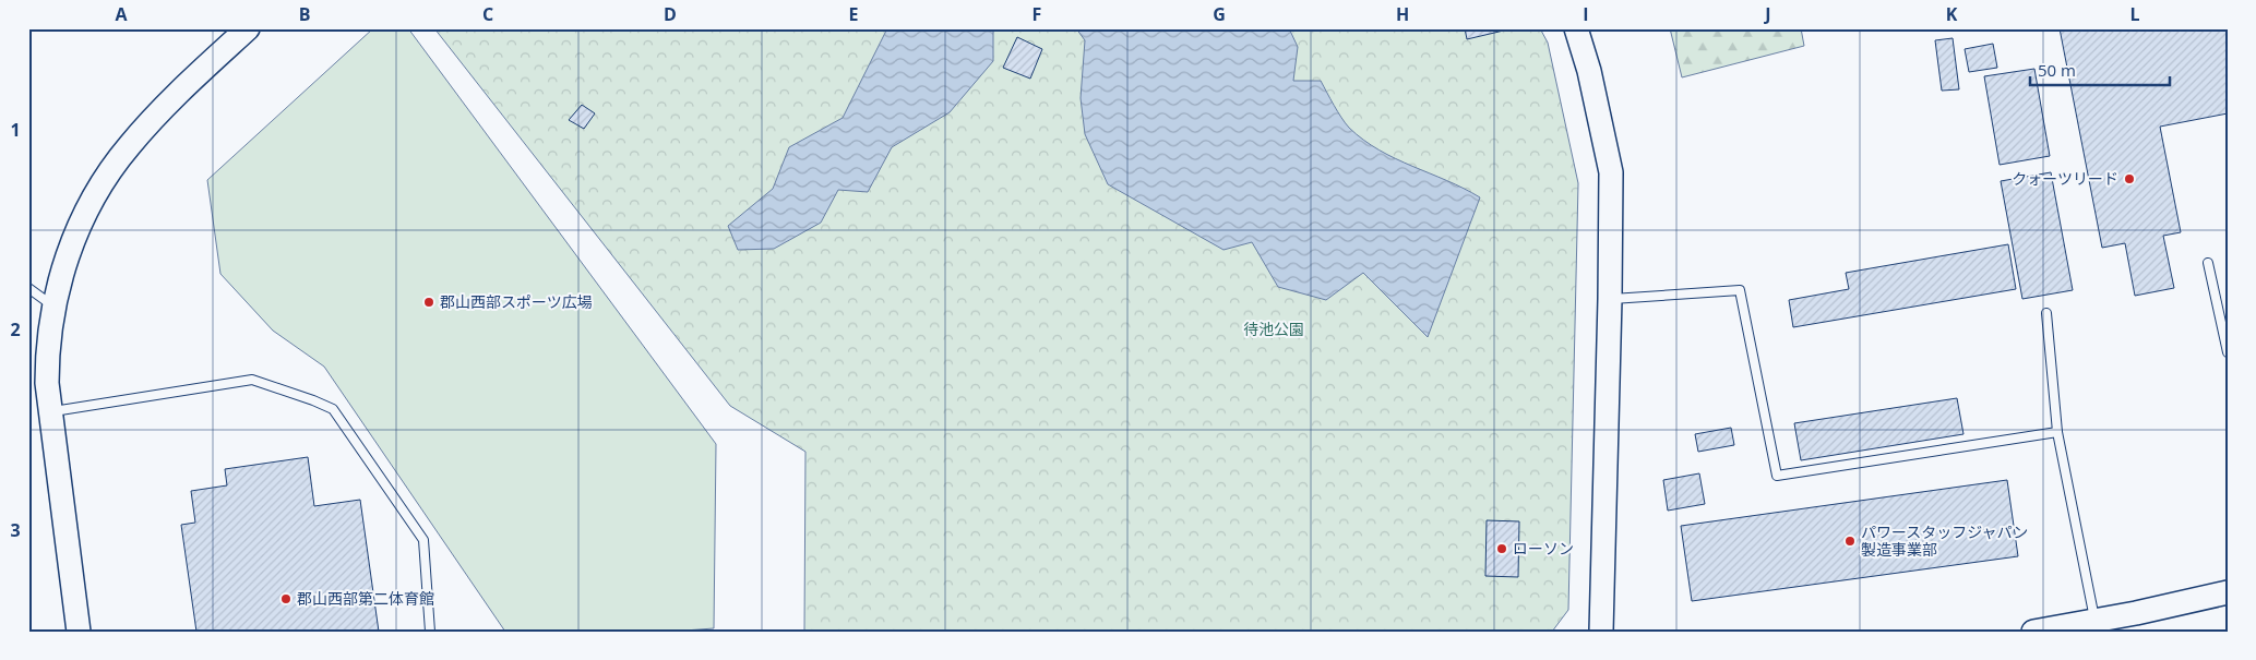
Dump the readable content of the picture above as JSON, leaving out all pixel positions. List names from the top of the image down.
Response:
{
  "parks": ["待池公園"],
  "places": [
    "クォーツリード",
    "郡山西部スポーツ広場",
    "パワースタッフジャパン 製造事業部",
    "ローソン",
    "郡山西部第二体育館"
  ],
  "scale_bar": "50 m",
  "grid": {
    "columns": [
      "A",
      "B",
      "C",
      "D",
      "E",
      "F",
      "G",
      "H",
      "I",
      "J",
      "K",
      "L"
    ],
    "rows": ["1", "2", "3"]
  }
}
